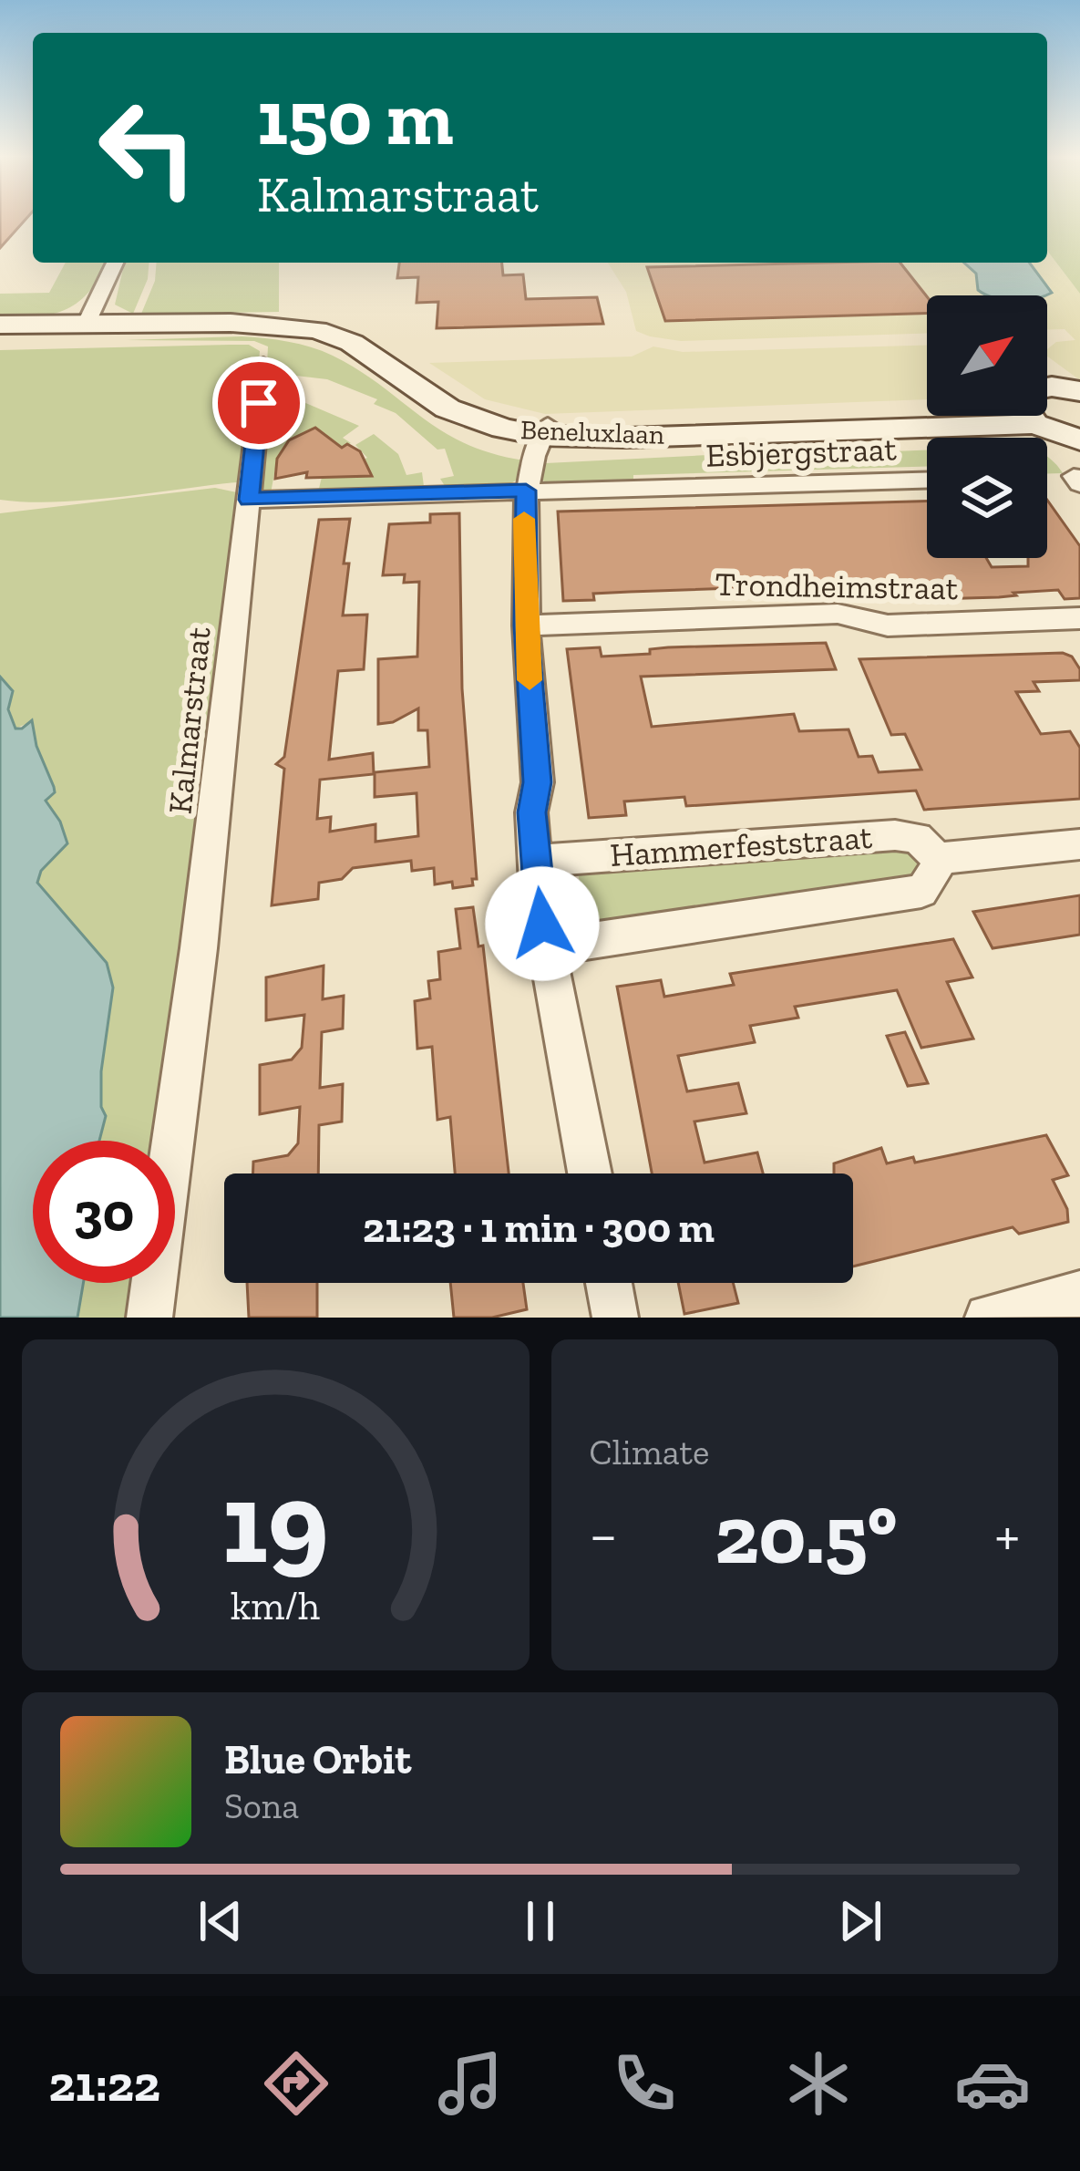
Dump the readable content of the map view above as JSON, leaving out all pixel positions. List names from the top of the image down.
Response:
{
  "streets": {
    "street": [
      "Beneluxlaan",
      "Esbjergstraat",
      "Trondheimstraat",
      "Kalmarstraat",
      "Hammerfeststraat"
    ]
  },
  "north": "top right",
  "page": {
    "turn": ["150 m", "Kalmarstraat"],
    "limit": "30",
    "trip": "21:23 · 1 min · 300 m",
    "tile": "Climate",
    "heat": ["−", "20.5°", "+"],
    "song": ["Blue Orbit", "Sona"],
    "tabs": "21:22",
    "gauge": ["19", "km/h"]
  }
}
